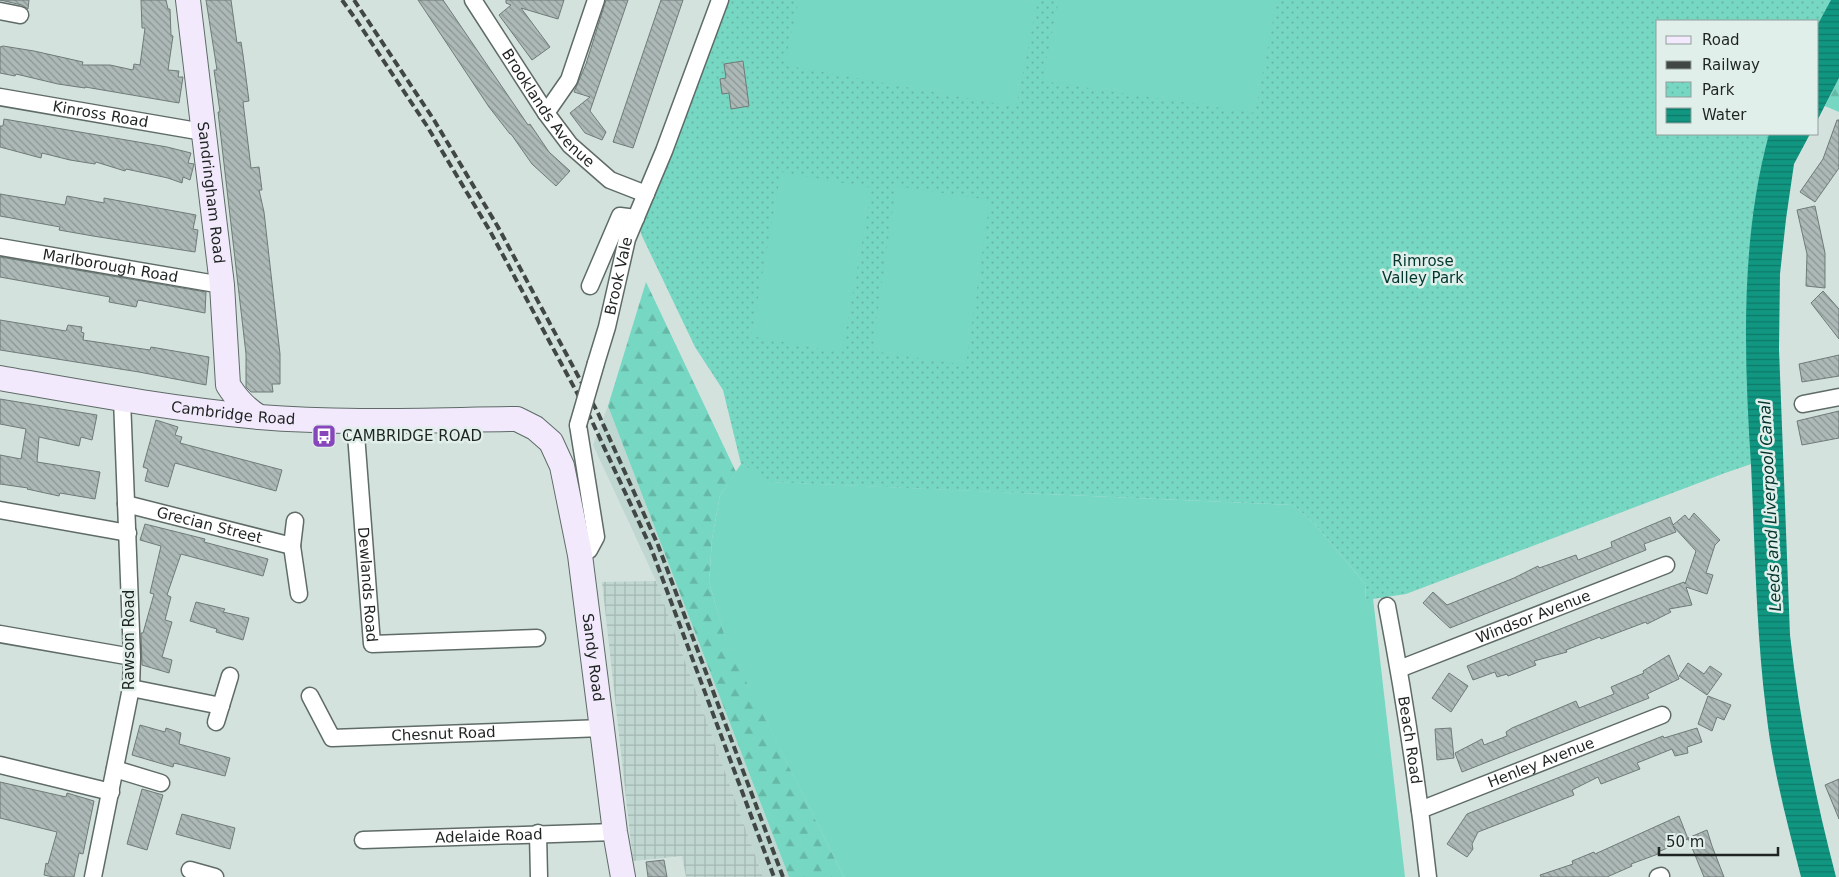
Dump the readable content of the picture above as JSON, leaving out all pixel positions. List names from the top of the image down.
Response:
{
  "streets": {
    "main road": ["Sandringham Road", "Cambridge Road", "Sandy Road"],
    "street": [
      "Brooklands Avenue",
      "Kinross Road",
      "Marlborough Road",
      "Brook Vale",
      "Grecian Street",
      "Dewlands Road",
      "Windsor Avenue",
      "Rawson Road",
      "Chesnut Road",
      "Beach Road",
      "Henley Avenue",
      "Adelaide Road"
    ]
  },
  "crossings": [
    ["Brooklands Avenue", "Brook Vale"],
    ["Kinross Road", "Sandringham Road"],
    ["Sandringham Road", "Marlborough Road"],
    ["Brook Vale", "Sandy Road"],
    ["Cambridge Road", "Dewlands Road"],
    ["Cambridge Road", "Rawson Road"],
    ["Cambridge Road", "Sandy Road"],
    ["Grecian Street", "Rawson Road"],
    ["Windsor Avenue", "Beach Road"],
    ["Sandy Road", "Chesnut Road"],
    ["Sandy Road", "Adelaide Road"],
    ["Beach Road", "Henley Avenue"]
  ],
  "water": ["Leeds and Liverpool Canal"],
  "parks": ["Rimrose Valley Park"],
  "places": {
    "bus stop": ["CAMBRIDGE ROAD"]
  },
  "legend": [
    "Road",
    "Railway",
    "Park",
    "Water"
  ],
  "scale_bar": "50 m"
}
